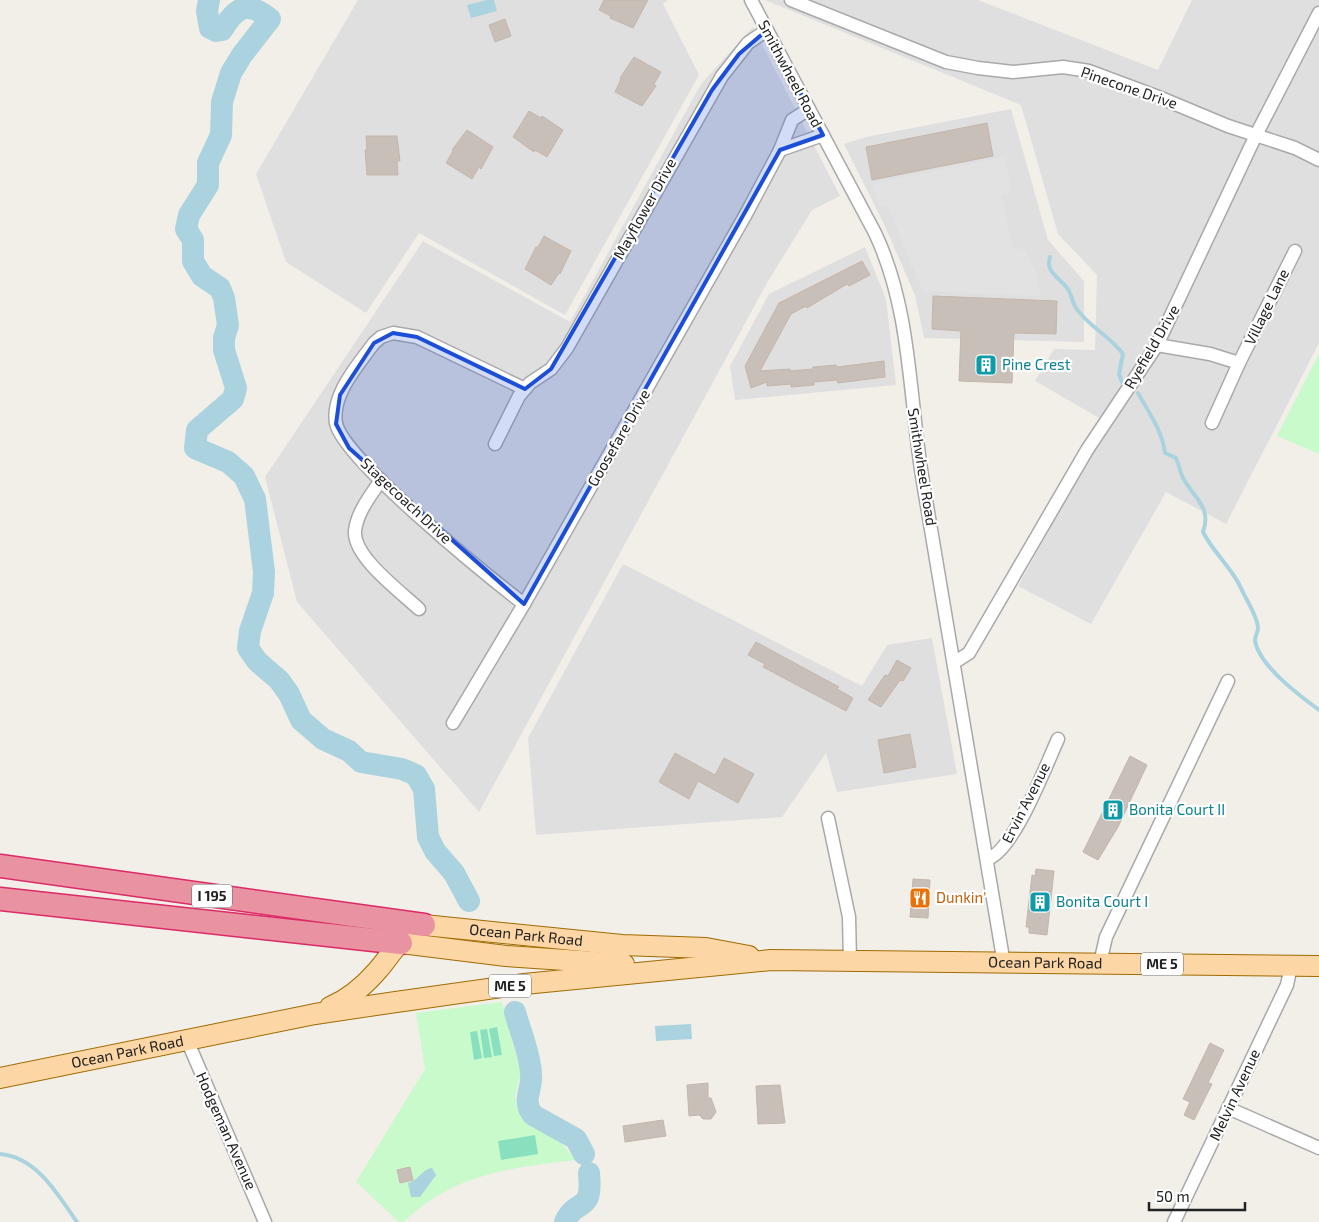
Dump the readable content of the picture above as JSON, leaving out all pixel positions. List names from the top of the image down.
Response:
{
  "streets": {
    "highway": ["I 195"],
    "main road": ["Ocean Park Road", "ME 5"],
    "street": [
      "Smithwheel Road",
      "Pinecone Drive",
      "Mayflower Drive",
      "Village Lane",
      "Ryefield Drive",
      "Goosefare Drive",
      "Stagecoach Drive",
      "Ervin Avenue",
      "Melvin Avenue",
      "Hodgeman Avenue"
    ]
  },
  "crossings": [
    ["Smithwheel Road", "Mayflower Drive"],
    ["Smithwheel Road", "Ryefield Drive"],
    ["Smithwheel Road", "Goosefare Drive"],
    ["Smithwheel Road", "Ervin Avenue"],
    ["Smithwheel Road", "Ocean Park Road"],
    ["Pinecone Drive", "Ryefield Drive"],
    ["Mayflower Drive", "Stagecoach Drive"],
    ["Village Lane", "Ryefield Drive"],
    ["Goosefare Drive", "Stagecoach Drive"],
    ["I 195", "Ocean Park Road"],
    ["Ocean Park Road", "Melvin Avenue"],
    ["Ocean Park Road", "Hodgeman Avenue"]
  ],
  "places": {
    "building": ["Pine Crest", "Bonita Court II", "Bonita Court I"],
    "restaurant": ["Dunkin'"]
  },
  "scale_bar": "50 m"
}
